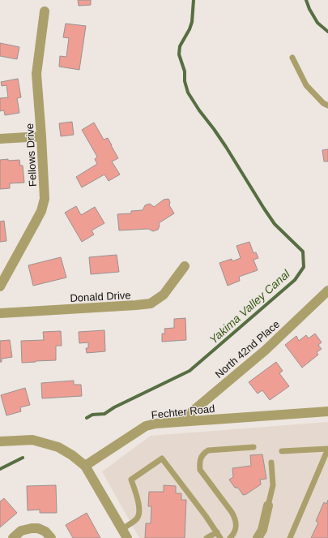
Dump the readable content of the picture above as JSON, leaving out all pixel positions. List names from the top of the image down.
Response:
{
  "streets": {
    "street": [
      "Fellows Drive",
      "Donald Drive",
      "North 42nd Place",
      "Fechter Road"
    ]
  },
  "crossings": [
    ["North 42nd Place", "Fechter Road"]
  ],
  "water": ["Yakima Valley Canal"]
}
